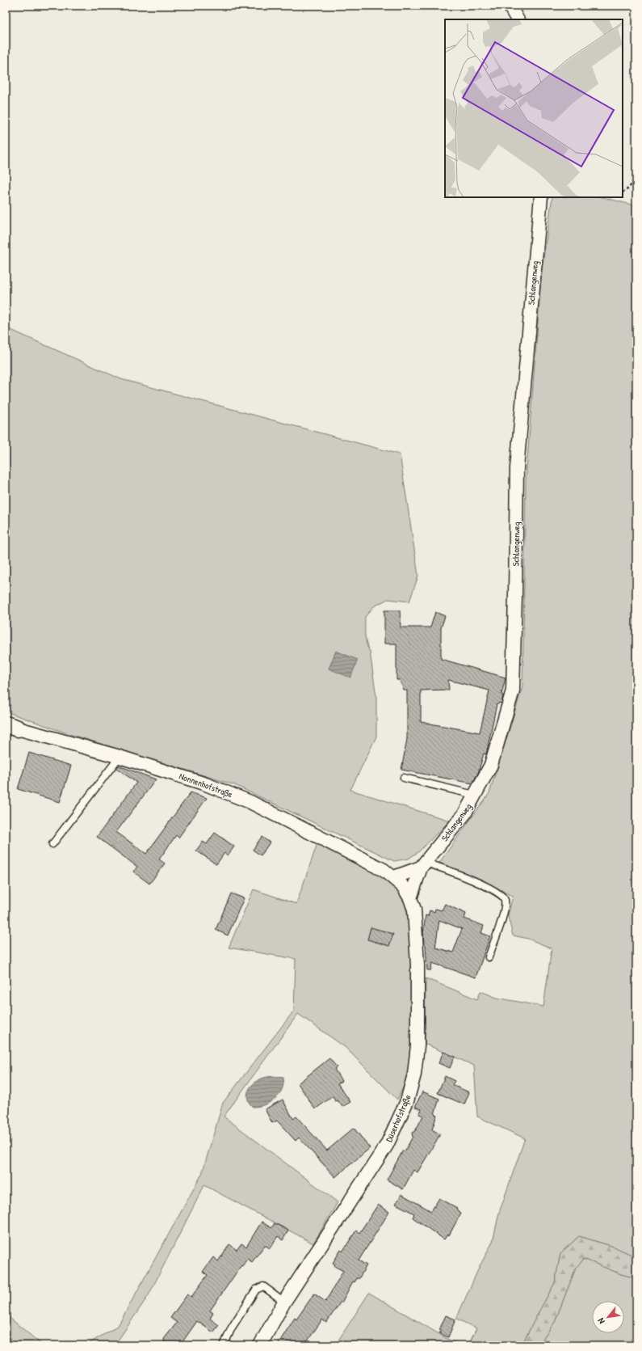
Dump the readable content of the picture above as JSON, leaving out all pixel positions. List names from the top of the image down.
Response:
{
  "streets": {
    "street": ["Schlangenweg", "Nonnenhofstraße", "Düserhofstraße"]
  },
  "crossings": [
    ["Nonnenhofstraße", "Düserhofstraße"]
  ],
  "north": "bottom left"
}
